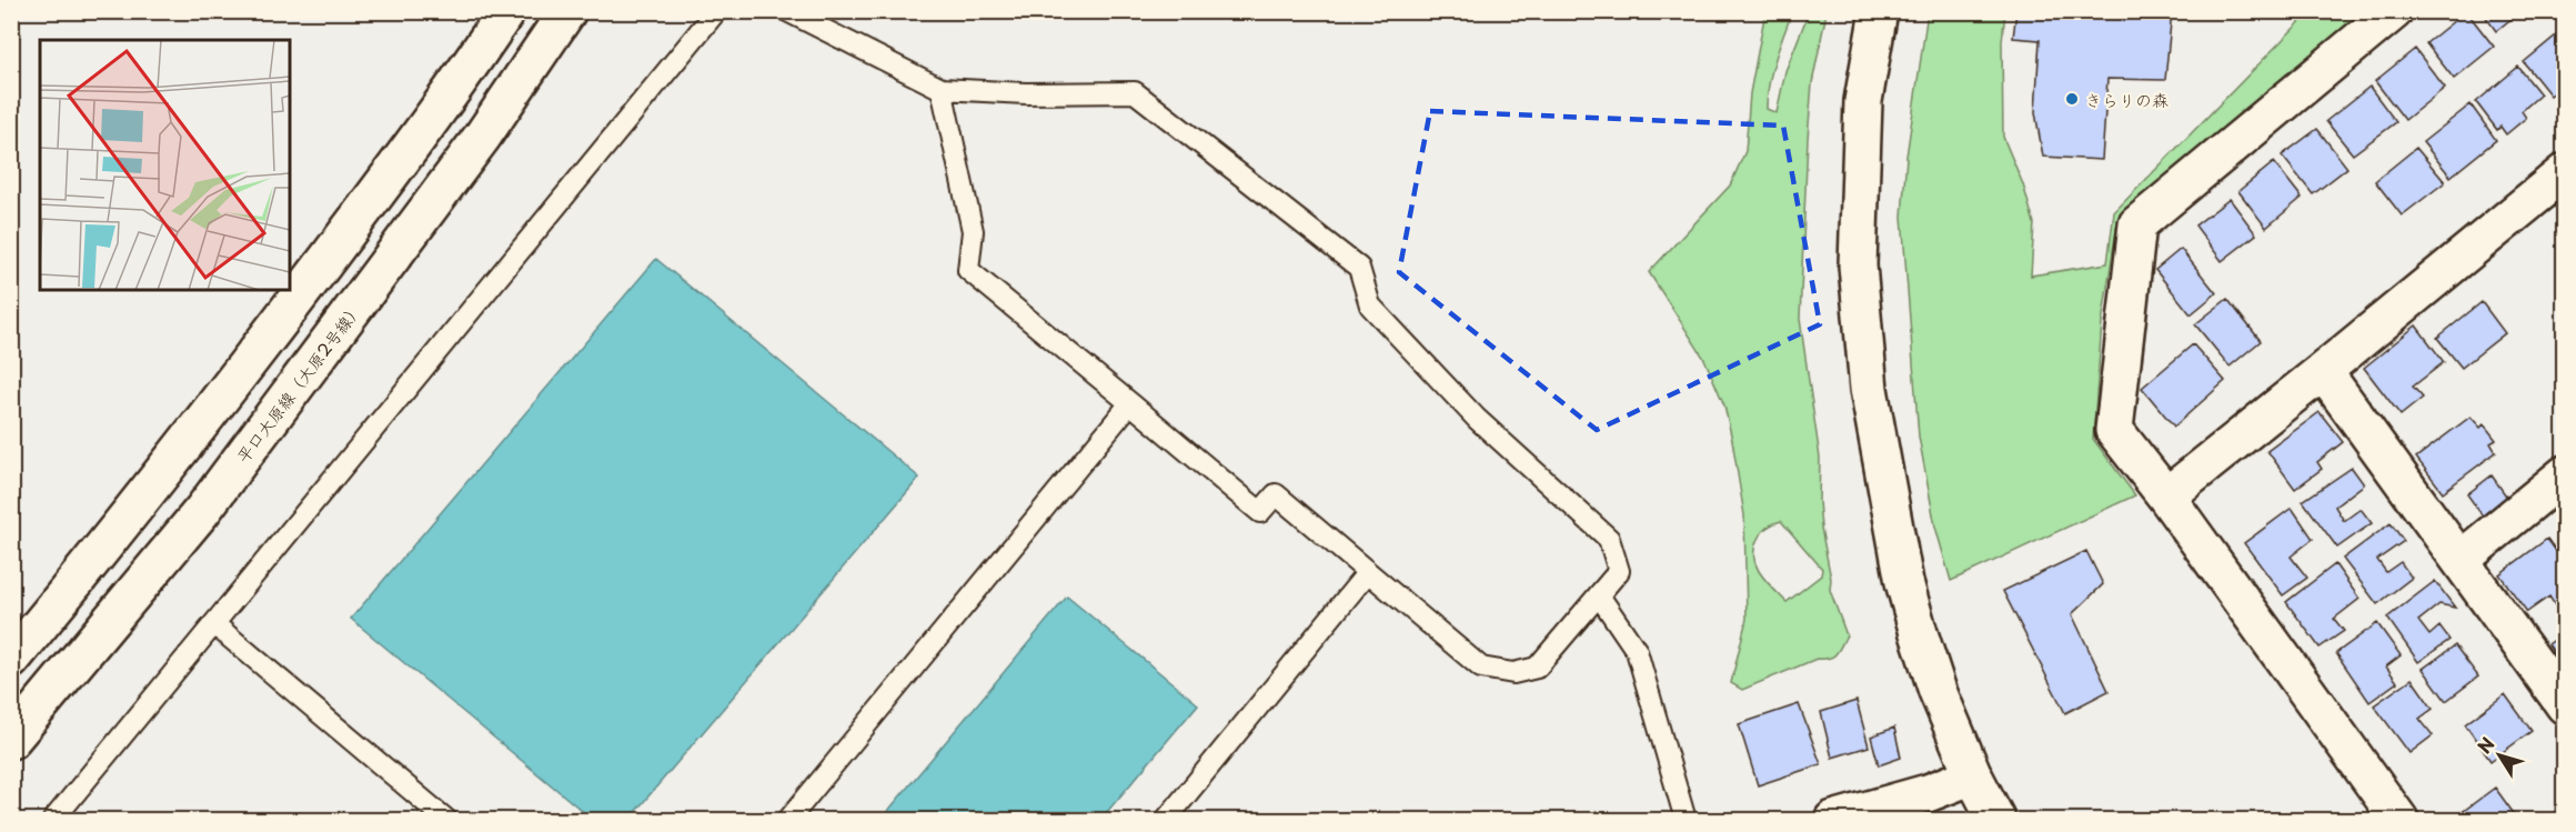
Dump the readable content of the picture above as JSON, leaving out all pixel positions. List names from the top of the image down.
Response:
{
  "streets": {
    "street": ["平口大原線（大原2号線）"]
  },
  "places": ["きらりの森"],
  "north": "top left"
}
